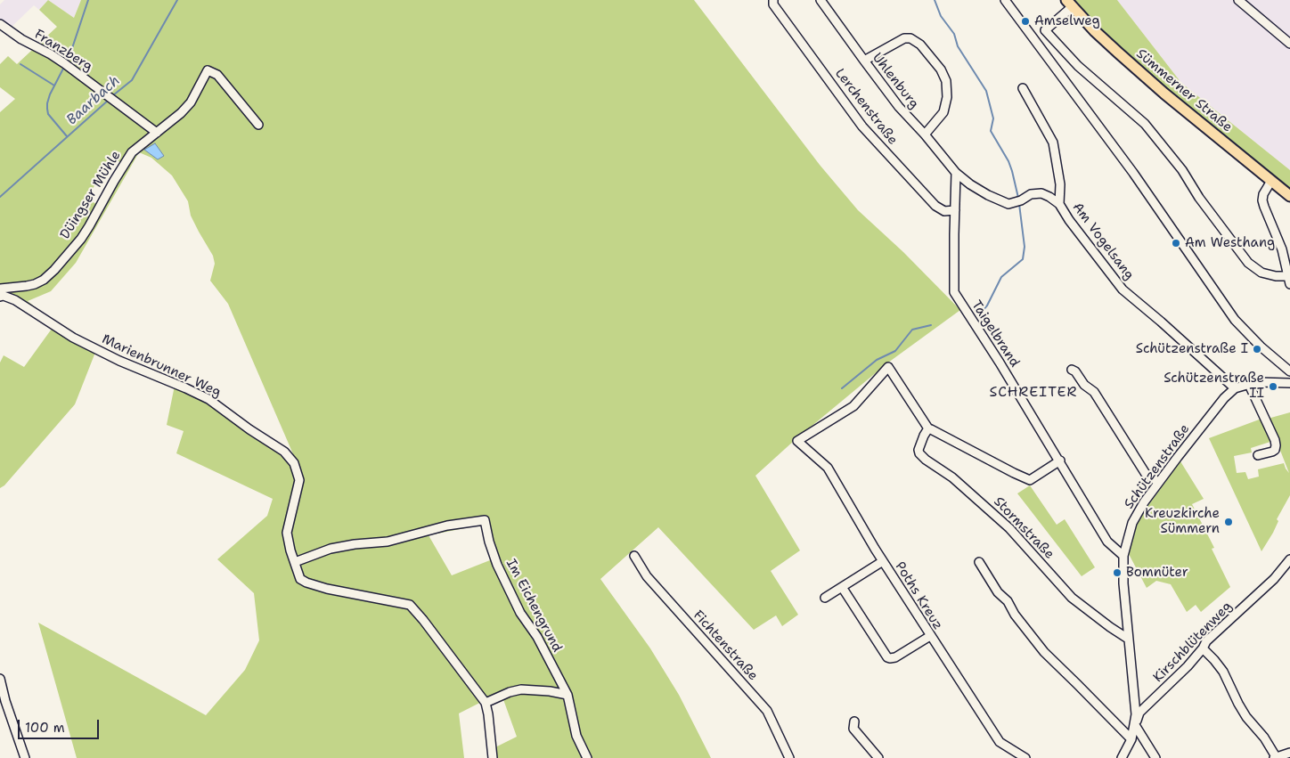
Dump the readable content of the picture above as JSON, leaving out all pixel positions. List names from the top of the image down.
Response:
{
  "streets": {
    "main road": ["Sümmerner Straße"],
    "street": [
      "Franzberg",
      "Uhlenburg",
      "Lerchenstraße",
      "Düingser Mühle",
      "Am Vogelsang",
      "Taigelbrand",
      "Marienbrunner Weg",
      "Schützenstraße",
      "Stormstraße",
      "Poths Kreuz",
      "Im Eichengrund",
      "Kirschblütenweg",
      "Fichtenstraße"
    ]
  },
  "crossings": [
    ["Franzberg", "Düingser Mühle"],
    ["Uhlenburg", "Am Vogelsang"],
    ["Uhlenburg", "Taigelbrand"],
    ["Lerchenstraße", "Taigelbrand"],
    ["Am Vogelsang", "Taigelbrand"],
    ["Am Vogelsang", "Schützenstraße"],
    ["Taigelbrand", "Schützenstraße"],
    ["Marienbrunner Weg", "Im Eichengrund"],
    ["Schützenstraße", "Stormstraße"],
    ["Schützenstraße", "Kirschblütenweg"],
    ["Stormstraße", "Poths Kreuz"]
  ],
  "districts": ["SCHREITER"],
  "water": ["Baarbach"],
  "places": [
    "Amselweg",
    "Am Westhang",
    "Schützenstraße I",
    "Schützenstraße II",
    "Kreuzkirche Sümmern",
    "Bomnüter"
  ],
  "scale_bar": "100 m"
}
